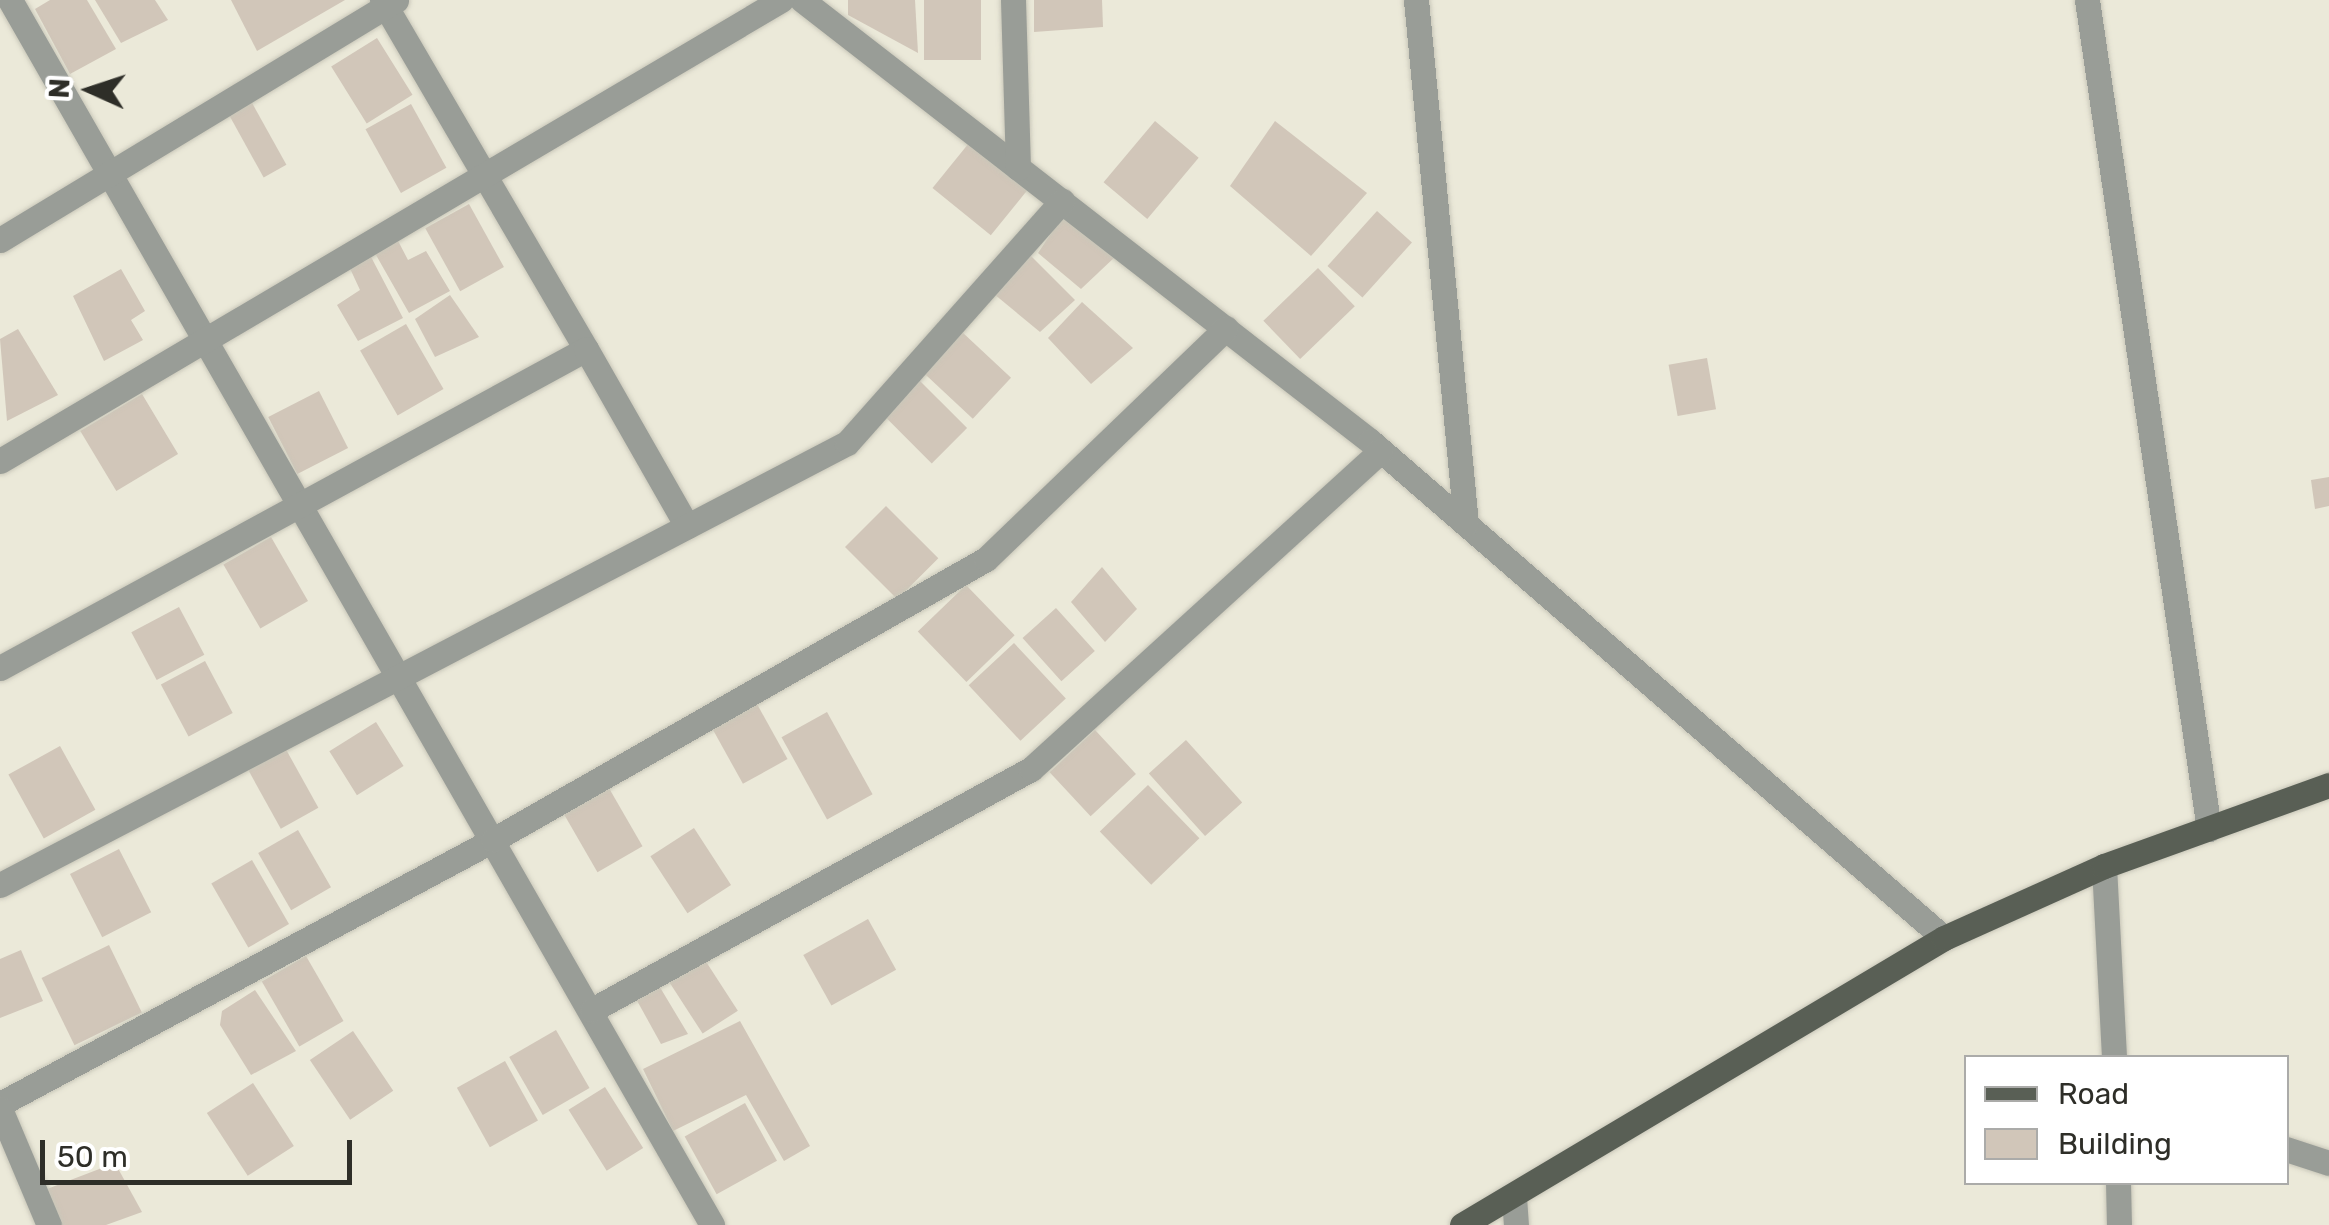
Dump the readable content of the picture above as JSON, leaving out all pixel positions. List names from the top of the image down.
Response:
{
  "legend": ["Road", "Building"],
  "scale_bar": "50 m",
  "north": "left"
}
